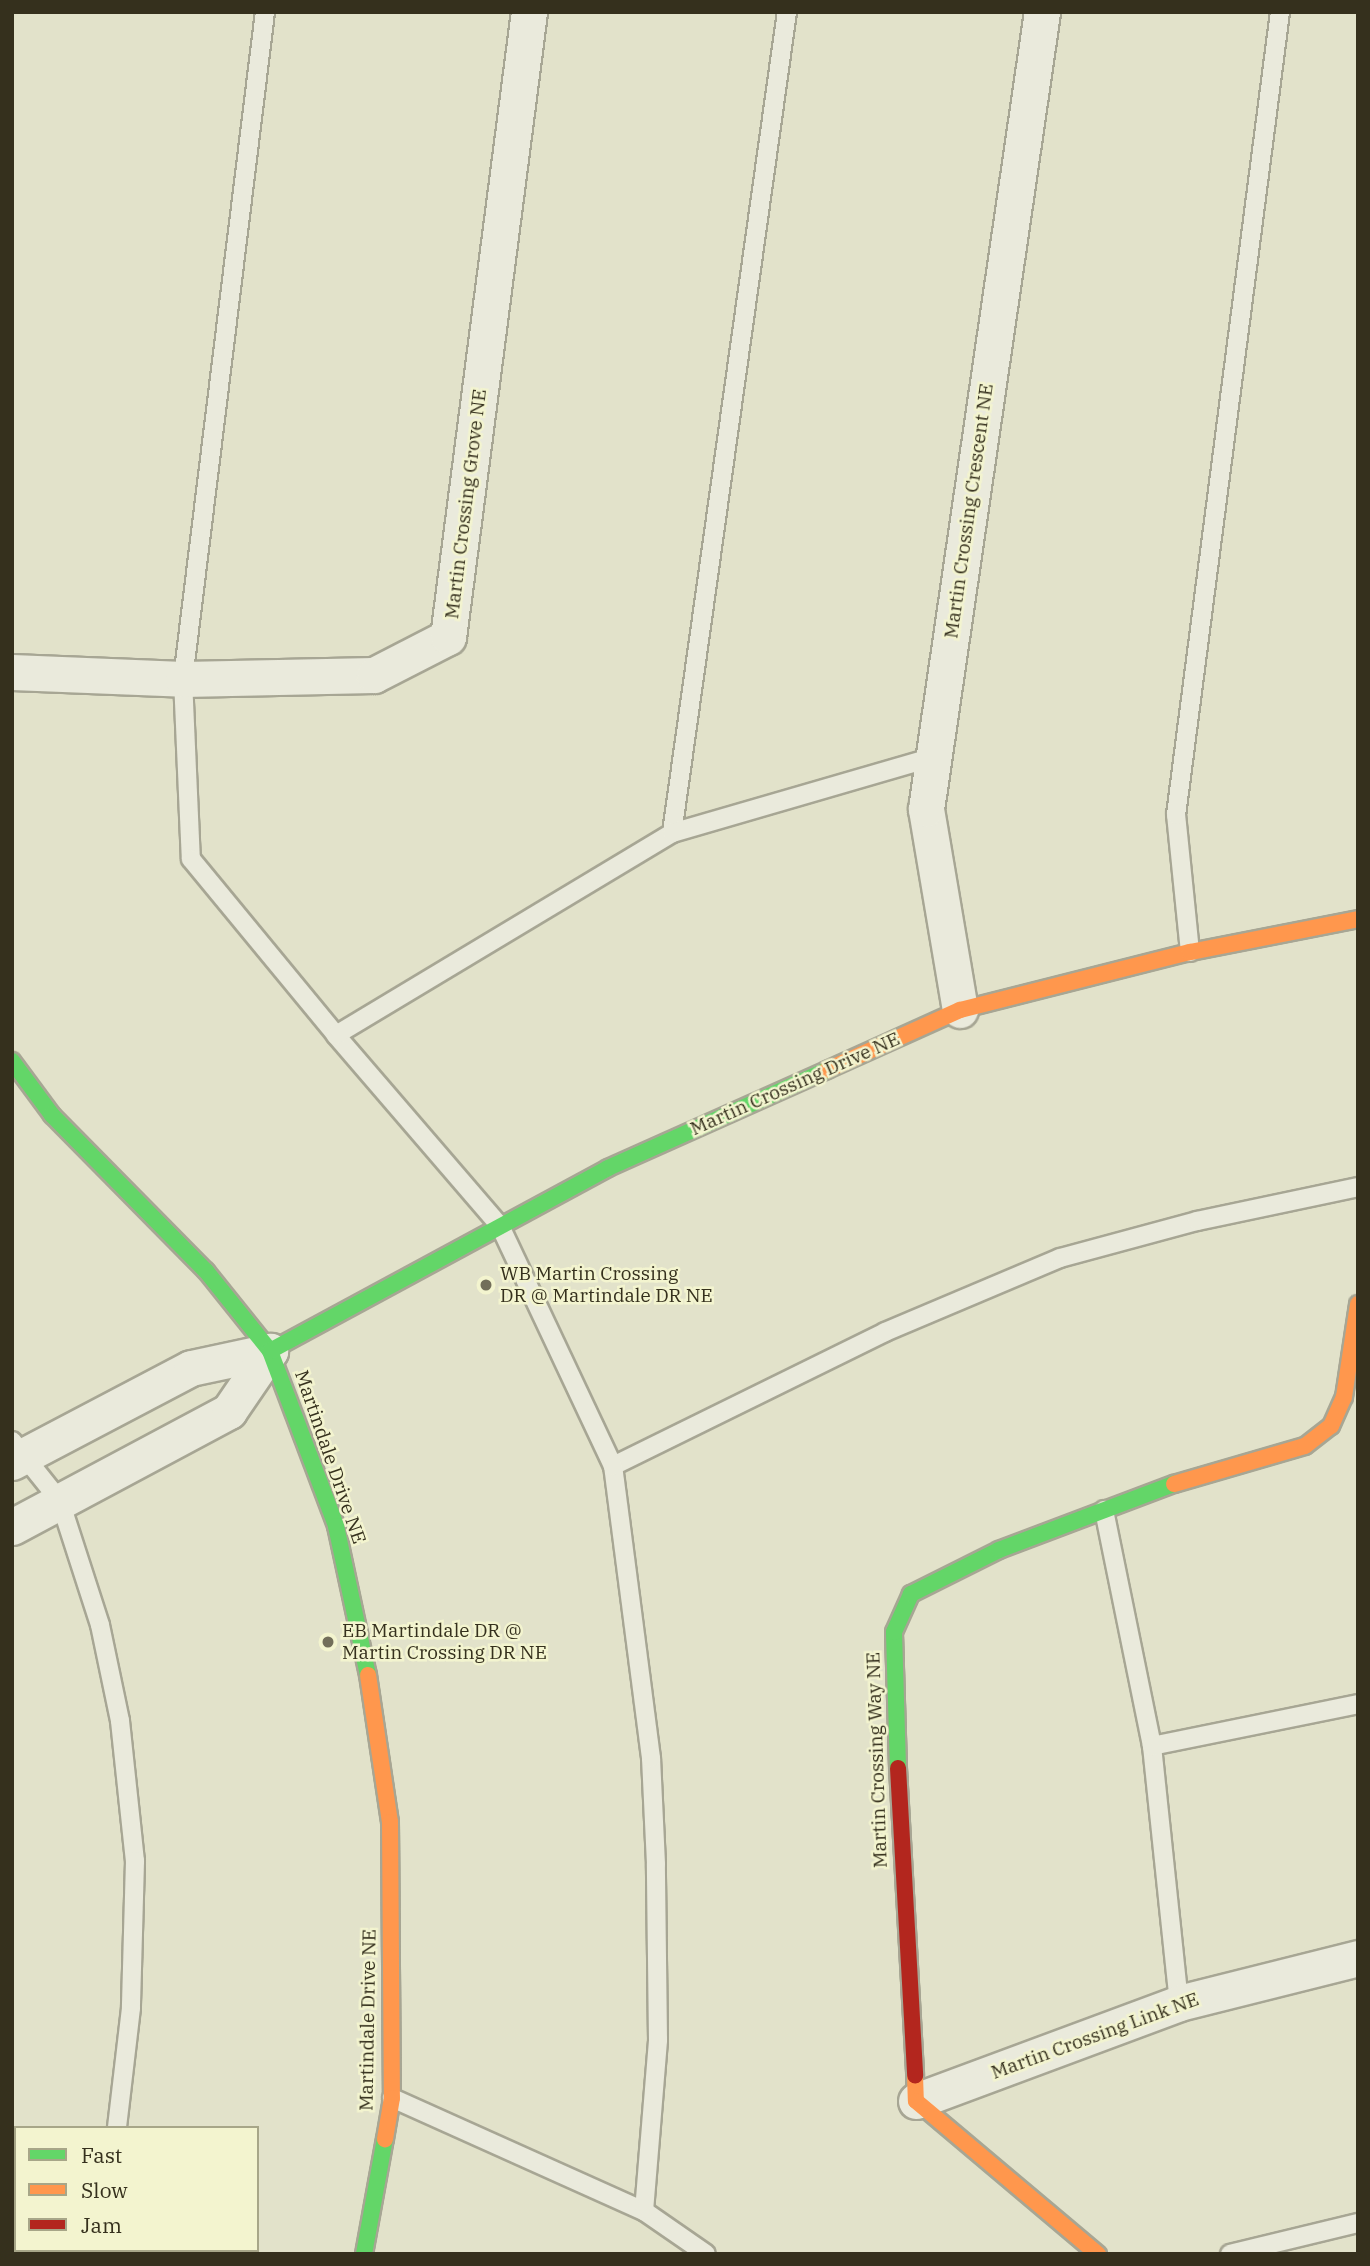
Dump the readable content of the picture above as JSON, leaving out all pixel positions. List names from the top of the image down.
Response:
{
  "streets": {
    "street": [
      "Martin Crossing Grove NE",
      "Martin Crossing Crescent NE",
      "Martin Crossing Drive NE",
      "Martindale Drive NE",
      "Martin Crossing Way NE",
      "Martin Crossing Link NE"
    ]
  },
  "crossings": [
    ["Martin Crossing Crescent NE", "Martin Crossing Drive NE"],
    ["Martin Crossing Drive NE", "Martindale Drive NE"],
    ["Martin Crossing Way NE", "Martin Crossing Link NE"]
  ],
  "places": ["WB Martin Crossing DR @ Martindale DR NE", "EB Martindale DR @ Martin Crossing DR NE"],
  "legend": ["Fast", "Slow", "Jam"]
}
